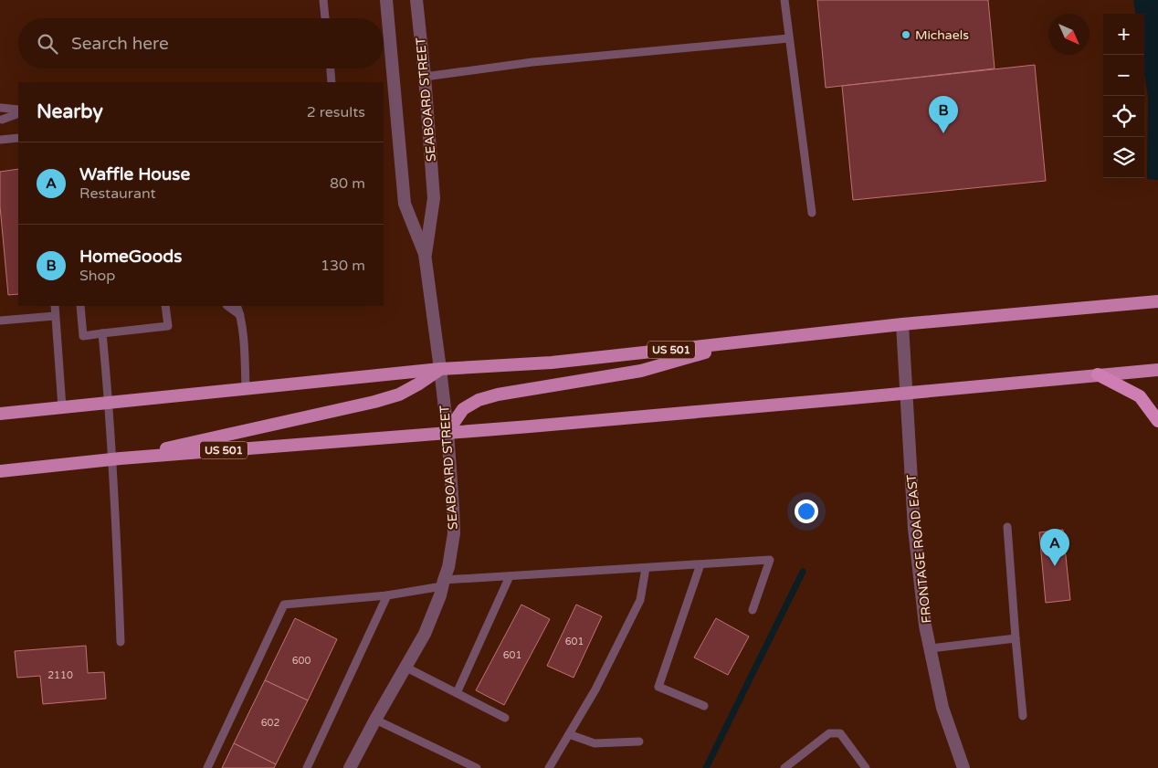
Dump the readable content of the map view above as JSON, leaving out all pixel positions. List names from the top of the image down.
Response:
{
  "streets": {
    "main road": ["US 501"],
    "street": ["SEABOARD STREET", "FRONTAGE ROAD EAST"]
  },
  "crossings": [
    ["SEABOARD STREET", "US 501"],
    ["US 501", "FRONTAGE ROAD EAST"]
  ],
  "places": ["Michaels"],
  "house_numbers": [
    "601",
    "601",
    "600",
    "2110",
    "602"
  ],
  "north": "bottom right",
  "page": {
    "map_buttons": ["+", "−"],
    "search": "Search here",
    "heading": ["Nearby", "2 results"],
    "pins": ["B", "A"],
    "list": [
      {
        "mark": "A",
        "name": "Waffle House",
        "note": "Restaurant",
        "value": "80 m"
      },
      {
        "mark": "B",
        "name": "HomeGoods",
        "note": "Shop",
        "value": "130 m"
      }
    ]
  }
}
